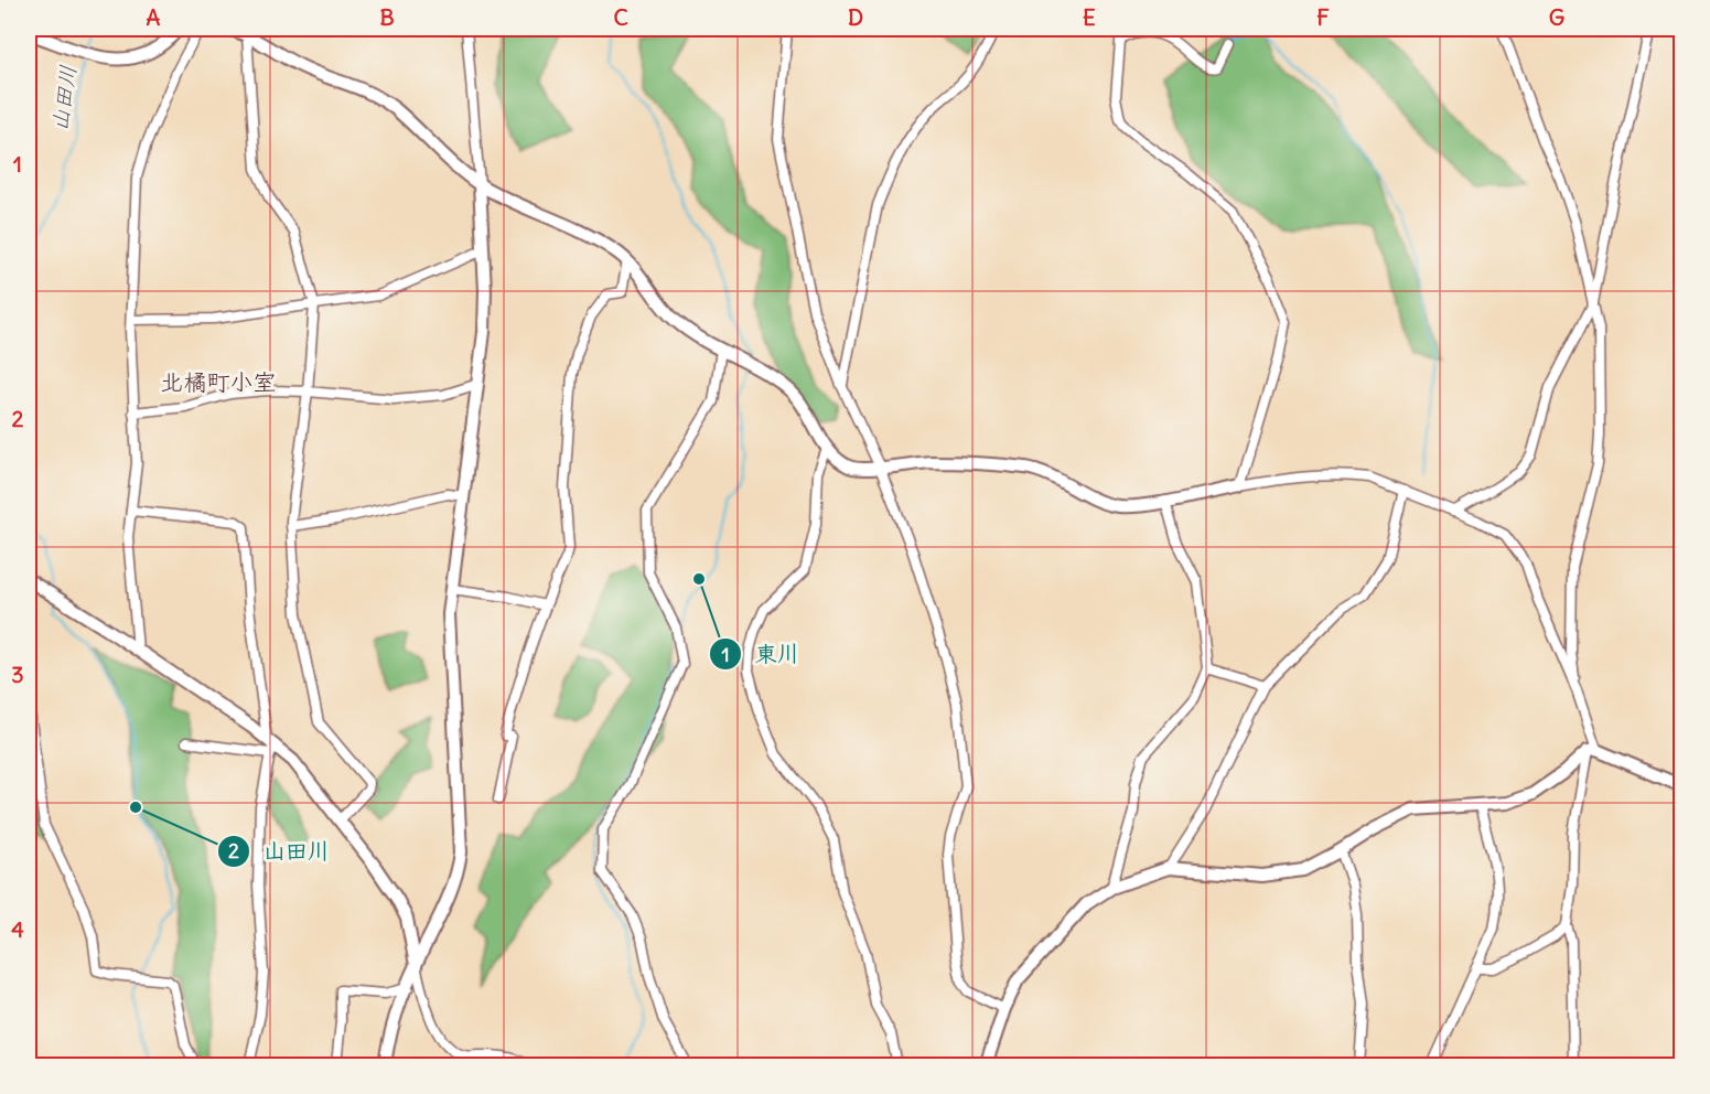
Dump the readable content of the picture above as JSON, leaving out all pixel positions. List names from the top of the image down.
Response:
{
  "districts": ["北橘町小室"],
  "water": ["山田川"],
  "places": ["東川", "山田川"],
  "grid": {
    "columns": [
      "A",
      "B",
      "C",
      "D",
      "E",
      "F",
      "G"
    ],
    "rows": [
      "1",
      "2",
      "3",
      "4"
    ]
  }
}
